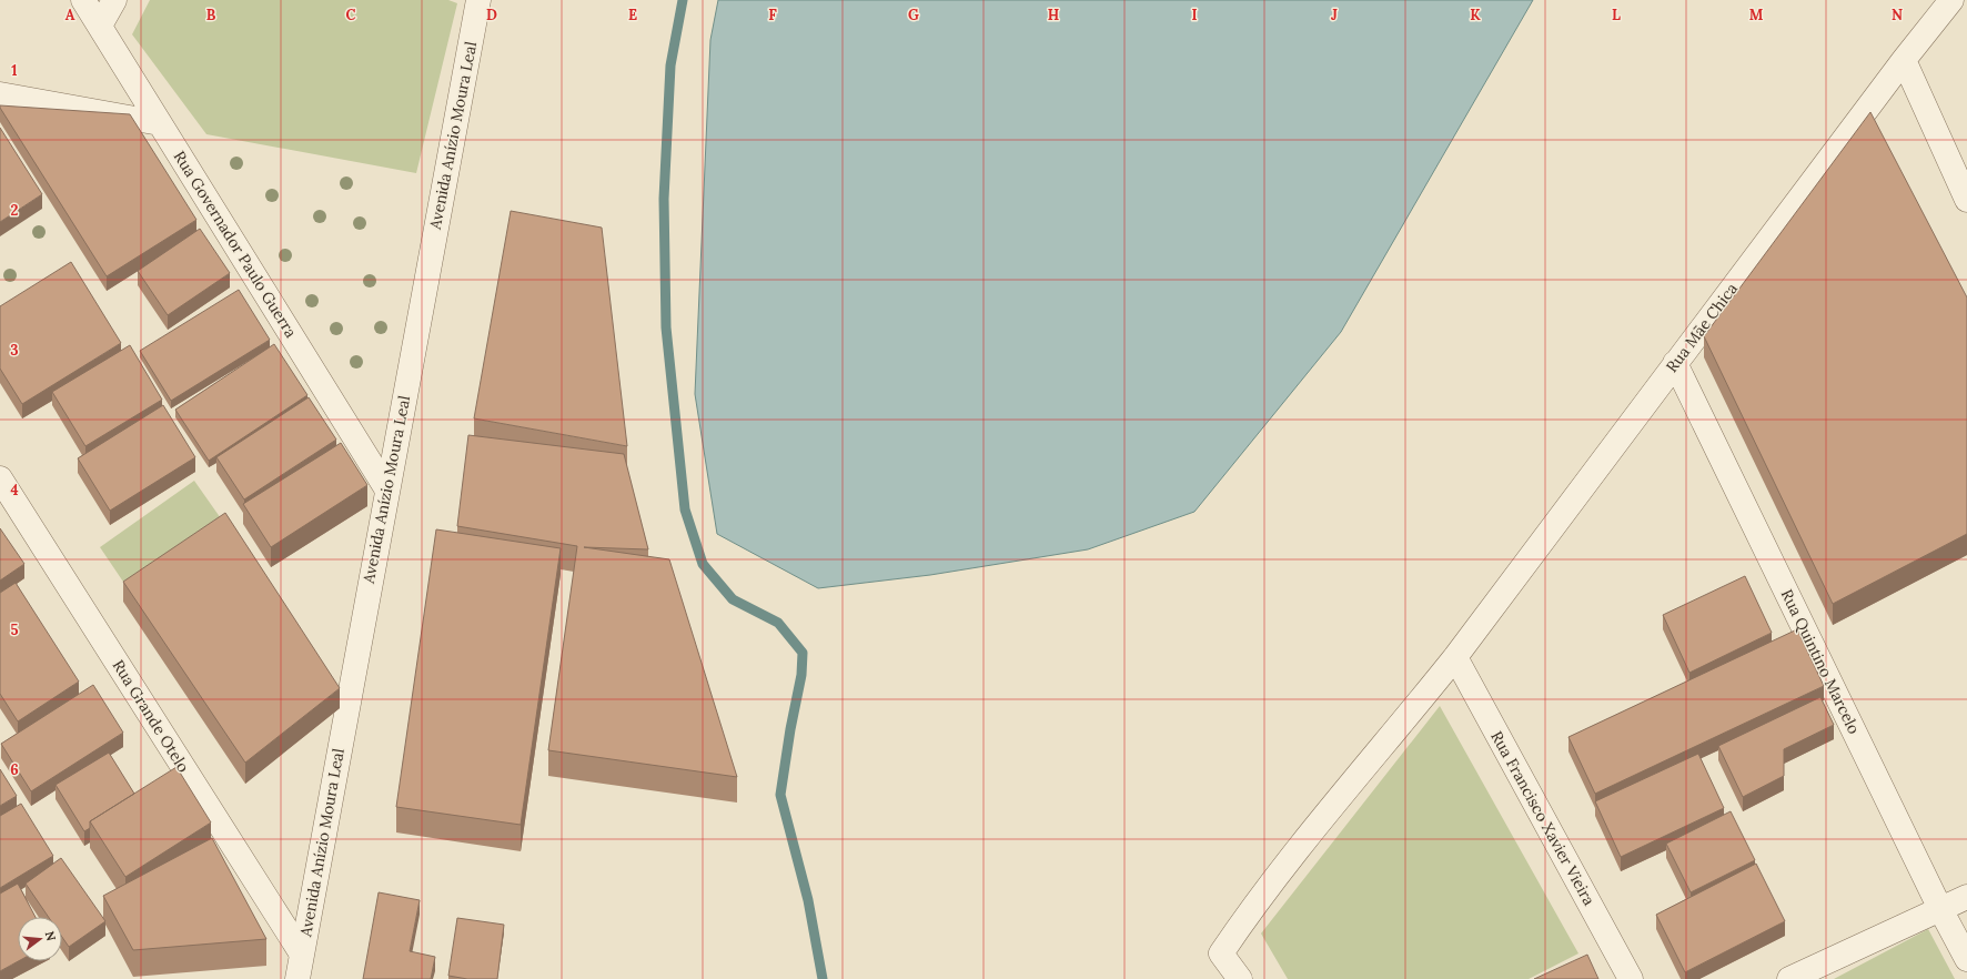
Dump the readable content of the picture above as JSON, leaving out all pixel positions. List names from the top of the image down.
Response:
{
  "streets": {
    "street": [
      "Avenida Anízio Moura Leal",
      "Rua Governador Paulo Guerra",
      "Rua Mãe Chica",
      "Rua Quintino Marcelo",
      "Rua Grande Otelo",
      "Rua Francisco Xavier Vieira"
    ]
  },
  "crossings": [
    ["Avenida Anízio Moura Leal", "Rua Governador Paulo Guerra"],
    ["Avenida Anízio Moura Leal", "Rua Grande Otelo"],
    ["Rua Mãe Chica", "Rua Quintino Marcelo"],
    ["Rua Mãe Chica", "Rua Francisco Xavier Vieira"]
  ],
  "north": "right",
  "grid": {
    "columns": [
      "A",
      "B",
      "C",
      "D",
      "E",
      "F",
      "G",
      "H",
      "I",
      "J",
      "K",
      "L",
      "M",
      "N"
    ],
    "rows": [
      "1",
      "2",
      "3",
      "4",
      "5",
      "6"
    ]
  }
}
